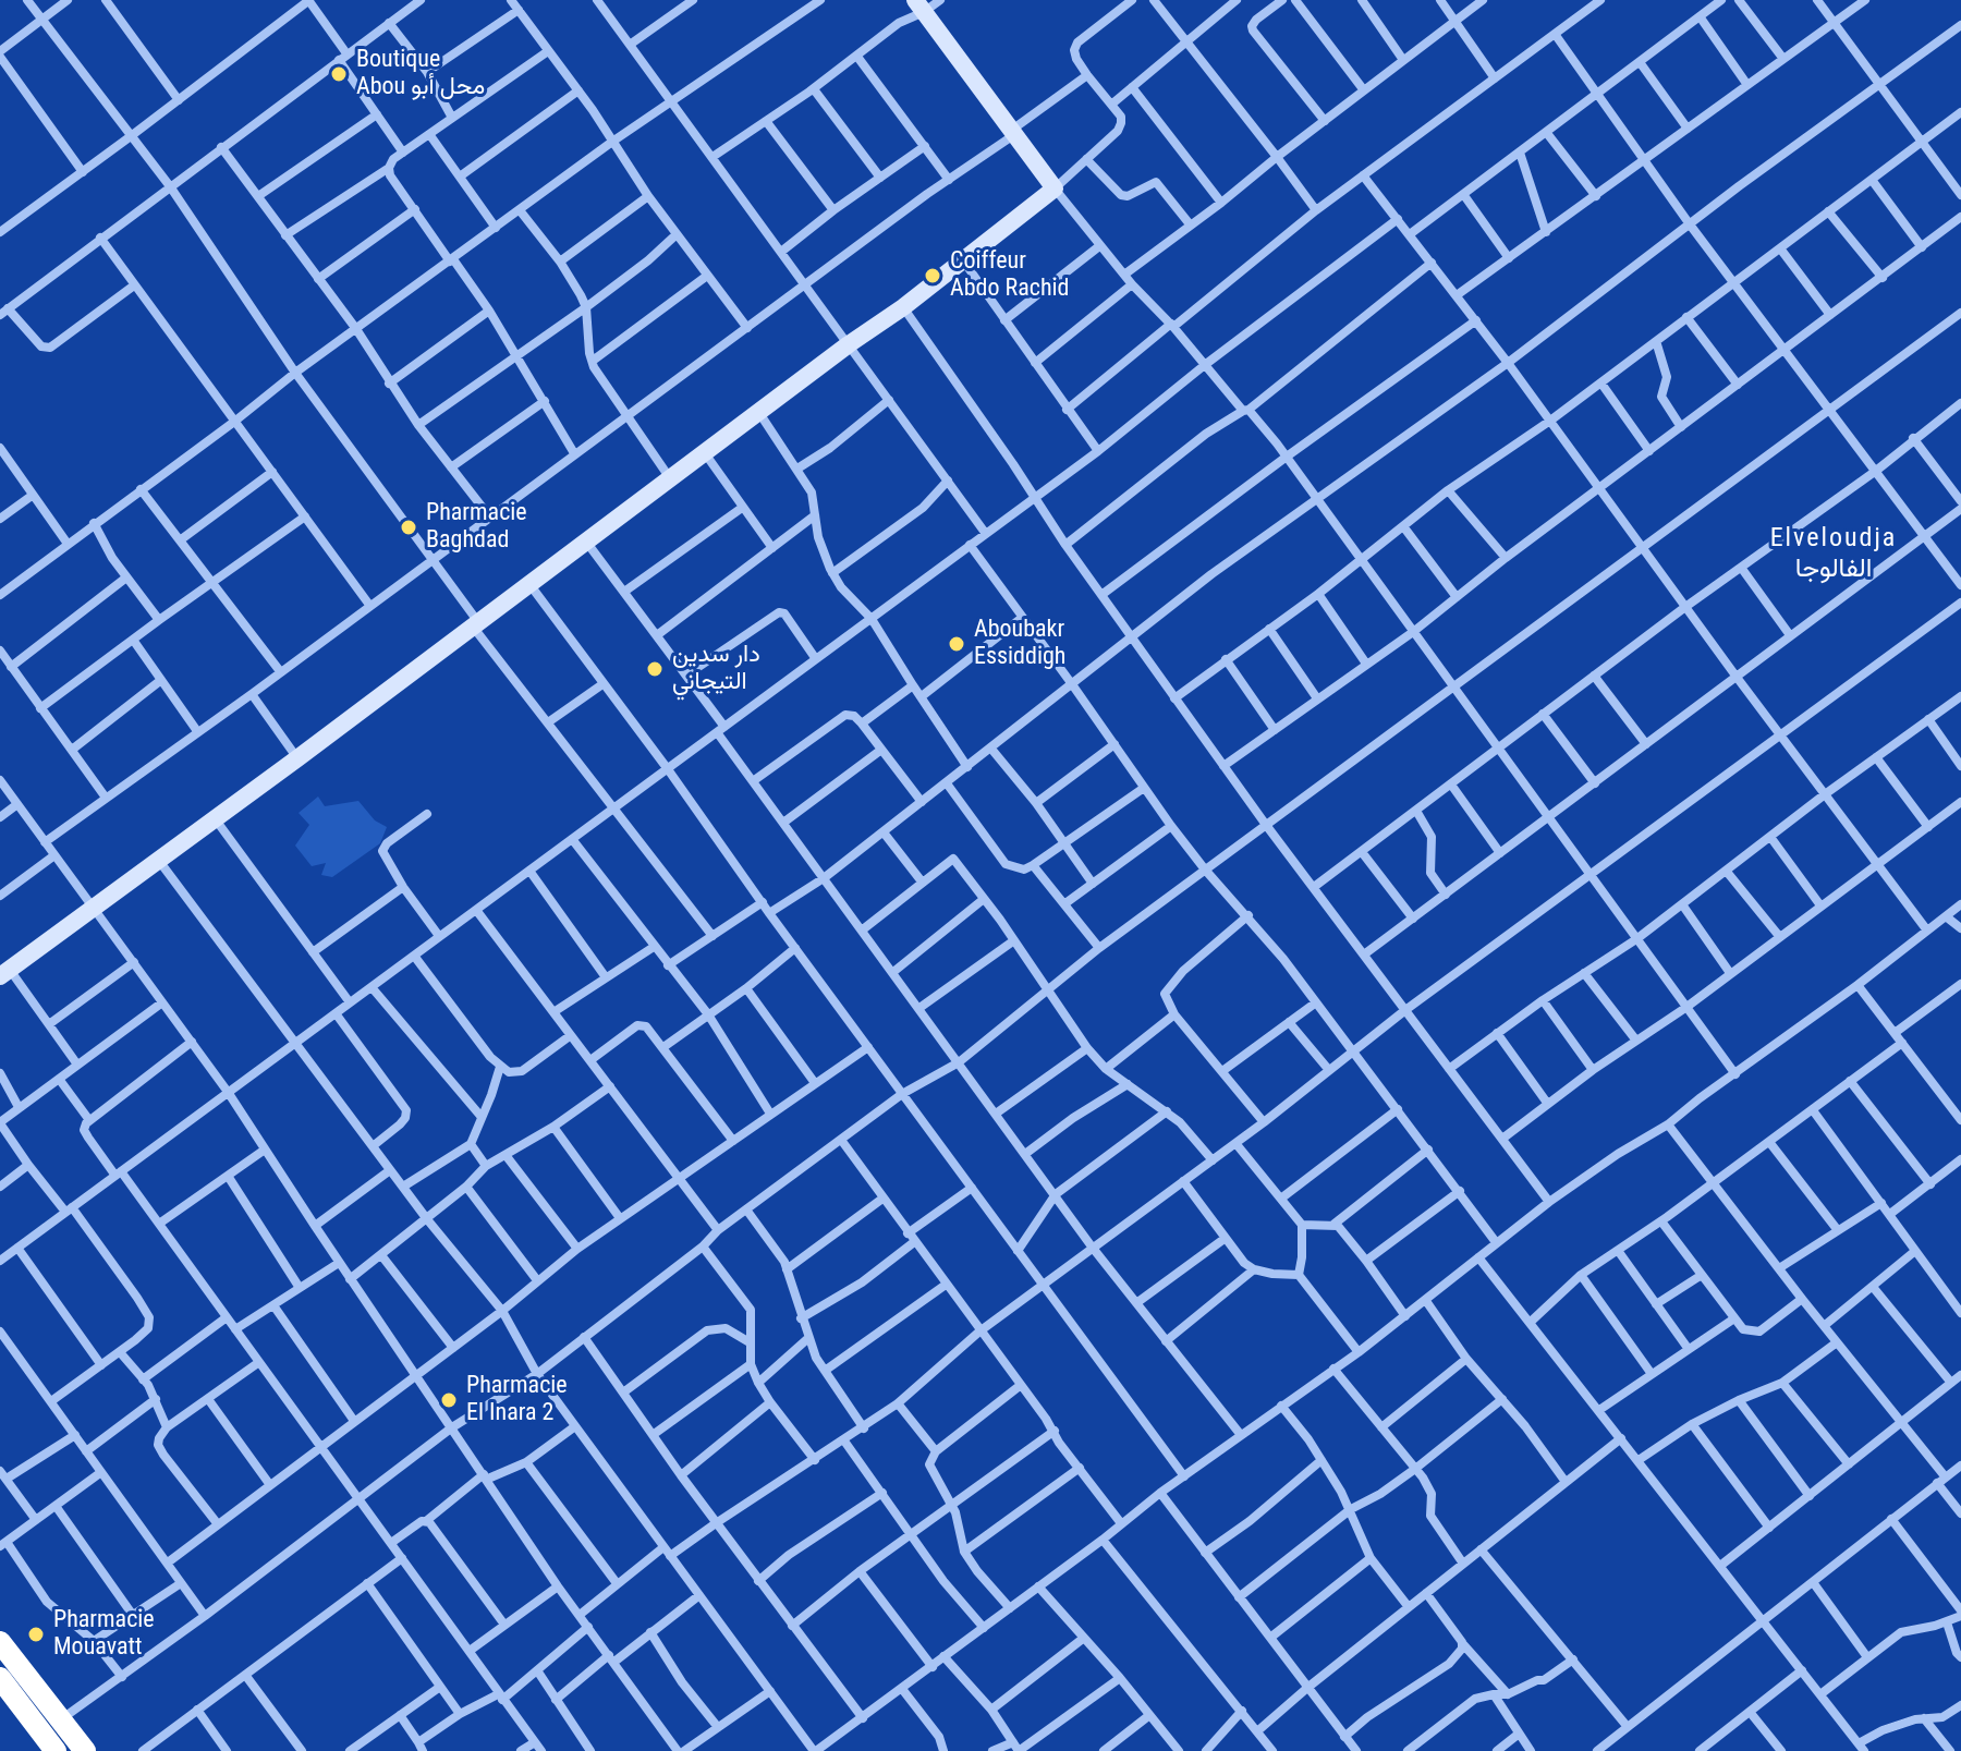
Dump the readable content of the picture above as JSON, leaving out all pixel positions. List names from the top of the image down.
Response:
{
  "districts": ["Elveloudja الفالوجا"],
  "places": [
    "Boutique Abou محل أبو",
    "Coiffeur Abdo Rachid",
    "Pharmacie Baghdad",
    "Aboubakr Essiddigh",
    "دار سدين التيجاني",
    "Pharmacie El Inara 2",
    "Pharmacie Mouavatt"
  ]
}
